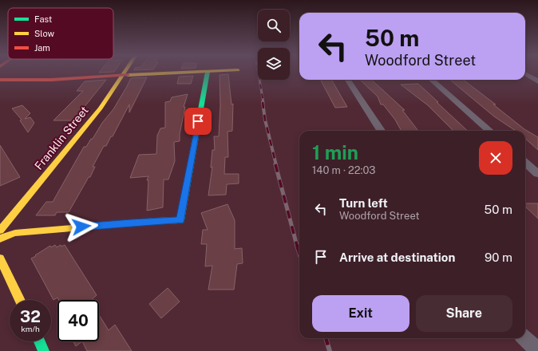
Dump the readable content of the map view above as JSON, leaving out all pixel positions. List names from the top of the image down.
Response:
{
  "streets": {
    "street": ["Franklin Street"]
  },
  "legend": ["Fast", "Slow", "Jam"],
  "page": {
    "turn": ["50 m", "Woodford Street"],
    "heading": ["1 min", "140 m · 22:03"],
    "list": [
      {
        "name": "Turn left",
        "note": "Woodford Street",
        "value": "50 m"
      },
      {
        "name": "Arrive at destination",
        "value": "90 m"
      }
    ],
    "buttons": ["Exit", "Share"],
    "speed": "32 km/h",
    "limit": "40"
  }
}
